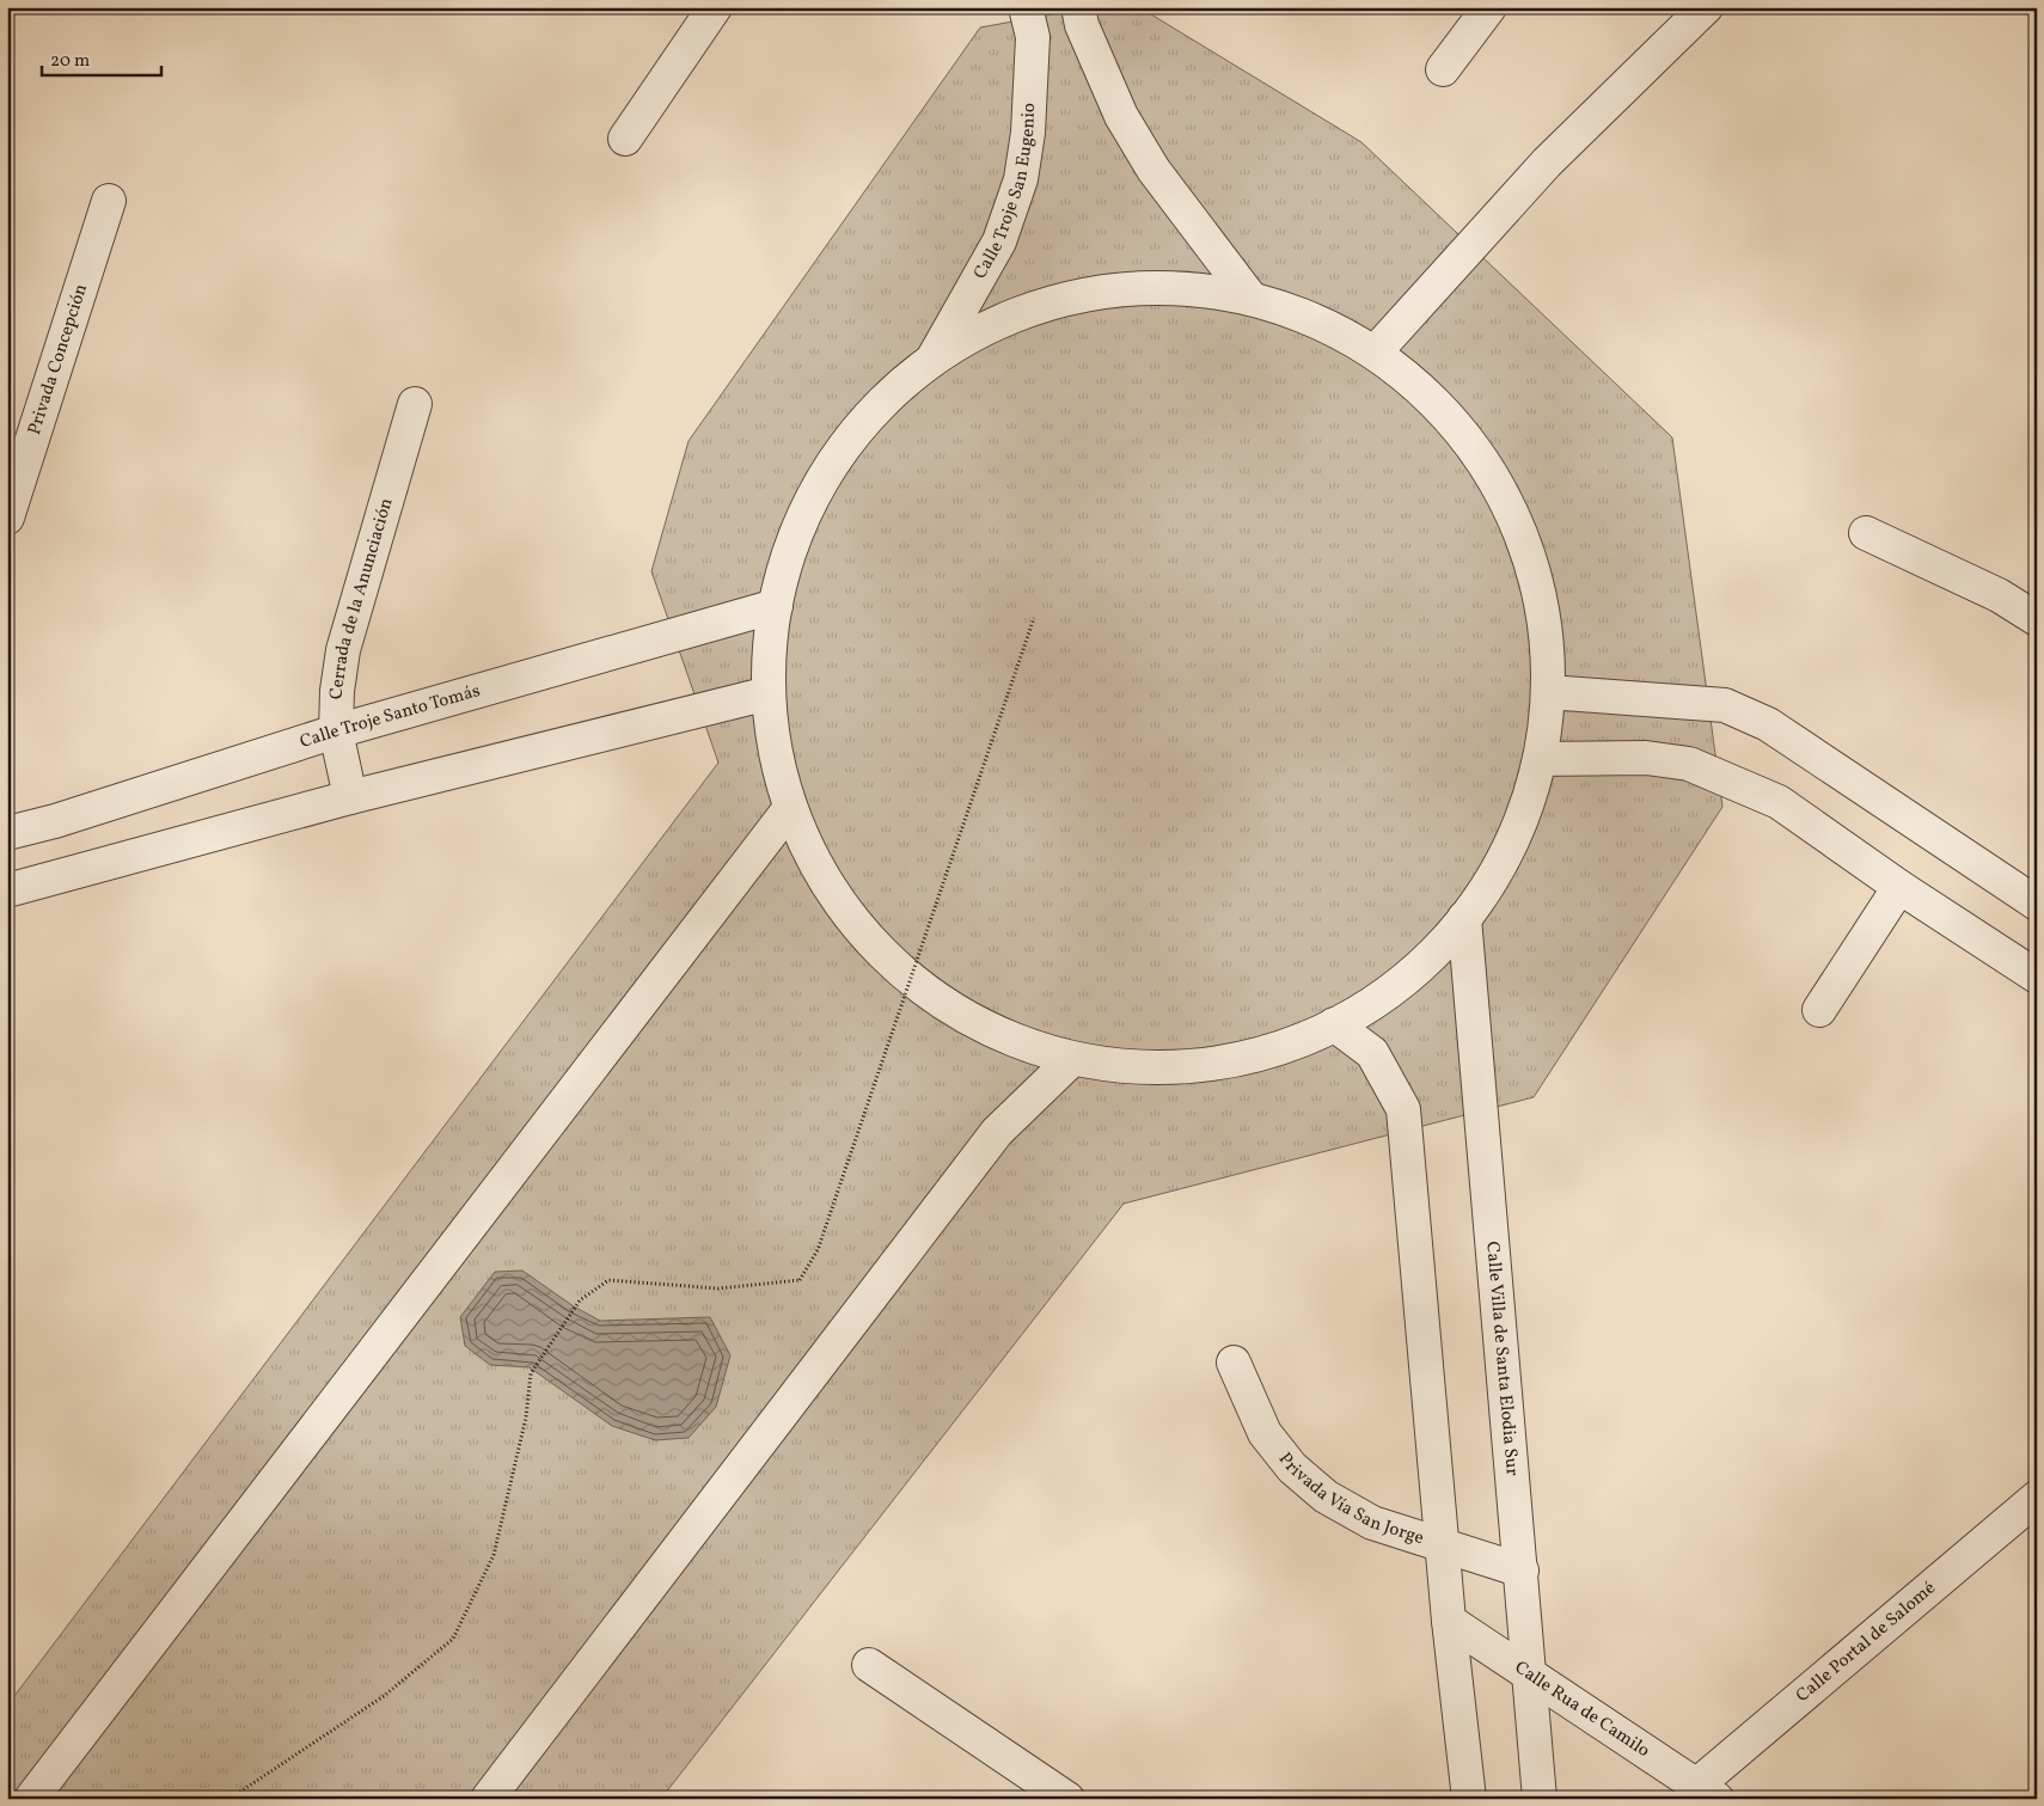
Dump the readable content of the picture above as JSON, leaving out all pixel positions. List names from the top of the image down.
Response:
{
  "streets": {
    "street": [
      "Calle Troje San Eugenio",
      "Privada Concepción",
      "Cerrada de la Anunciación",
      "Calle Troje Santo Tomás",
      "Calle Villa de Santa Elodia Sur",
      "Privada Vía San Jorge",
      "Calle Portal de Salomé",
      "Calle Rua de Camilo"
    ]
  },
  "crossings": [
    ["Cerrada de la Anunciación", "Calle Troje Santo Tomás"],
    ["Calle Villa de Santa Elodia Sur", "Privada Vía San Jorge"],
    ["Calle Villa de Santa Elodia Sur", "Calle Rua de Camilo"],
    ["Calle Portal de Salomé", "Calle Rua de Camilo"]
  ],
  "scale_bar": "20 m"
}
